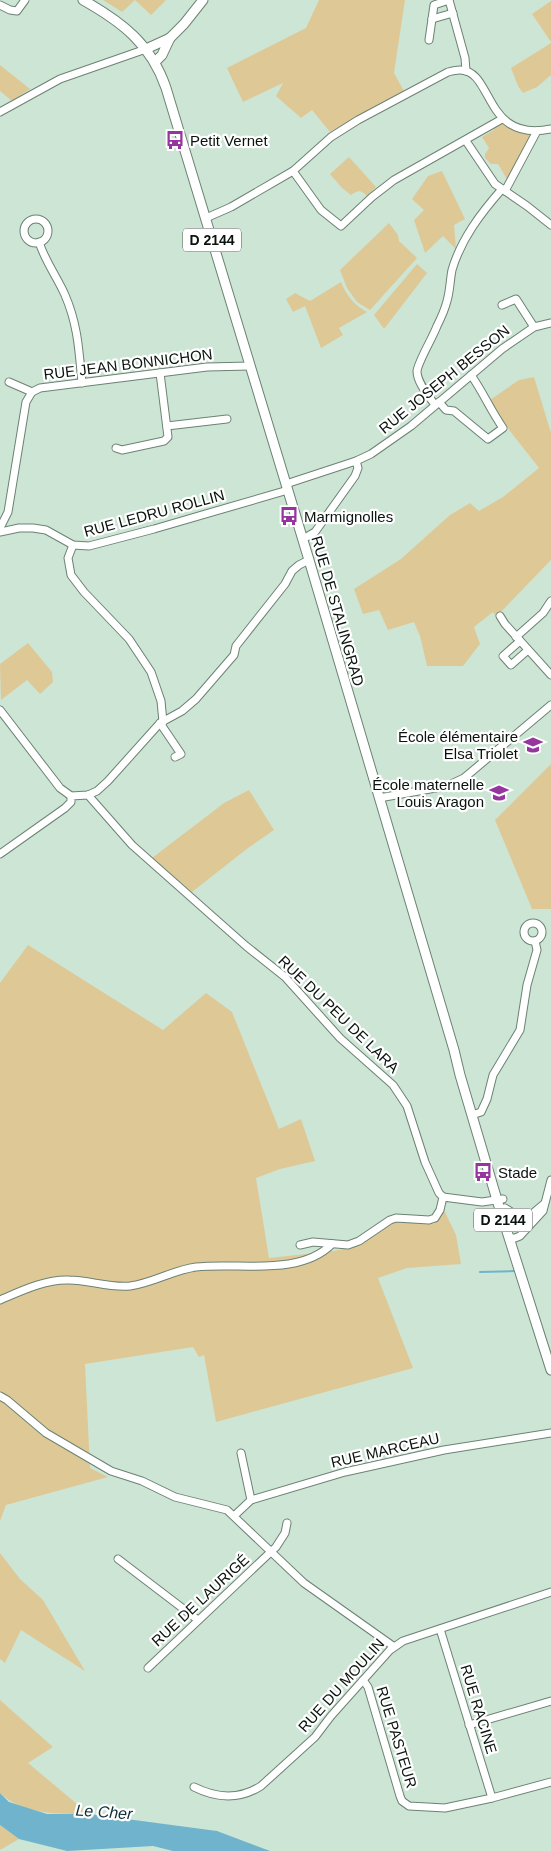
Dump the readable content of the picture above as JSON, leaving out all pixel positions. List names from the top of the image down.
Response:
{
  "streets": {
    "main road": ["D 2144", "RUE DE STALINGRAD"],
    "street": [
      "RUE JEAN BONNICHON",
      "RUE JOSEPH BESSON",
      "RUE LEDRU ROLLIN",
      "RUE DU PEU DE LARA",
      "RUE MARCEAU",
      "RUE DE LAURIGÉ",
      "RUE DU MOULIN",
      "RUE RACINE",
      "RUE PASTEUR"
    ]
  },
  "crossings": [
    ["D 2144", "RUE DE STALINGRAD"],
    ["RUE JEAN BONNICHON", "RUE DE STALINGRAD"],
    ["RUE JOSEPH BESSON", "RUE LEDRU ROLLIN"],
    ["RUE JOSEPH BESSON", "RUE DE STALINGRAD"],
    ["RUE LEDRU ROLLIN", "RUE DE STALINGRAD"],
    ["RUE DU MOULIN", "RUE RACINE"],
    ["RUE DU MOULIN", "RUE PASTEUR"],
    ["RUE RACINE", "RUE PASTEUR"]
  ],
  "water": ["Le Cher"],
  "places": {
    "bus stop": ["Petit Vernet", "Marmignolles", "Stade"],
    "school or university": ["École élémentaire Elsa Triolet", "École maternelle Louis Aragon"]
  }
}
